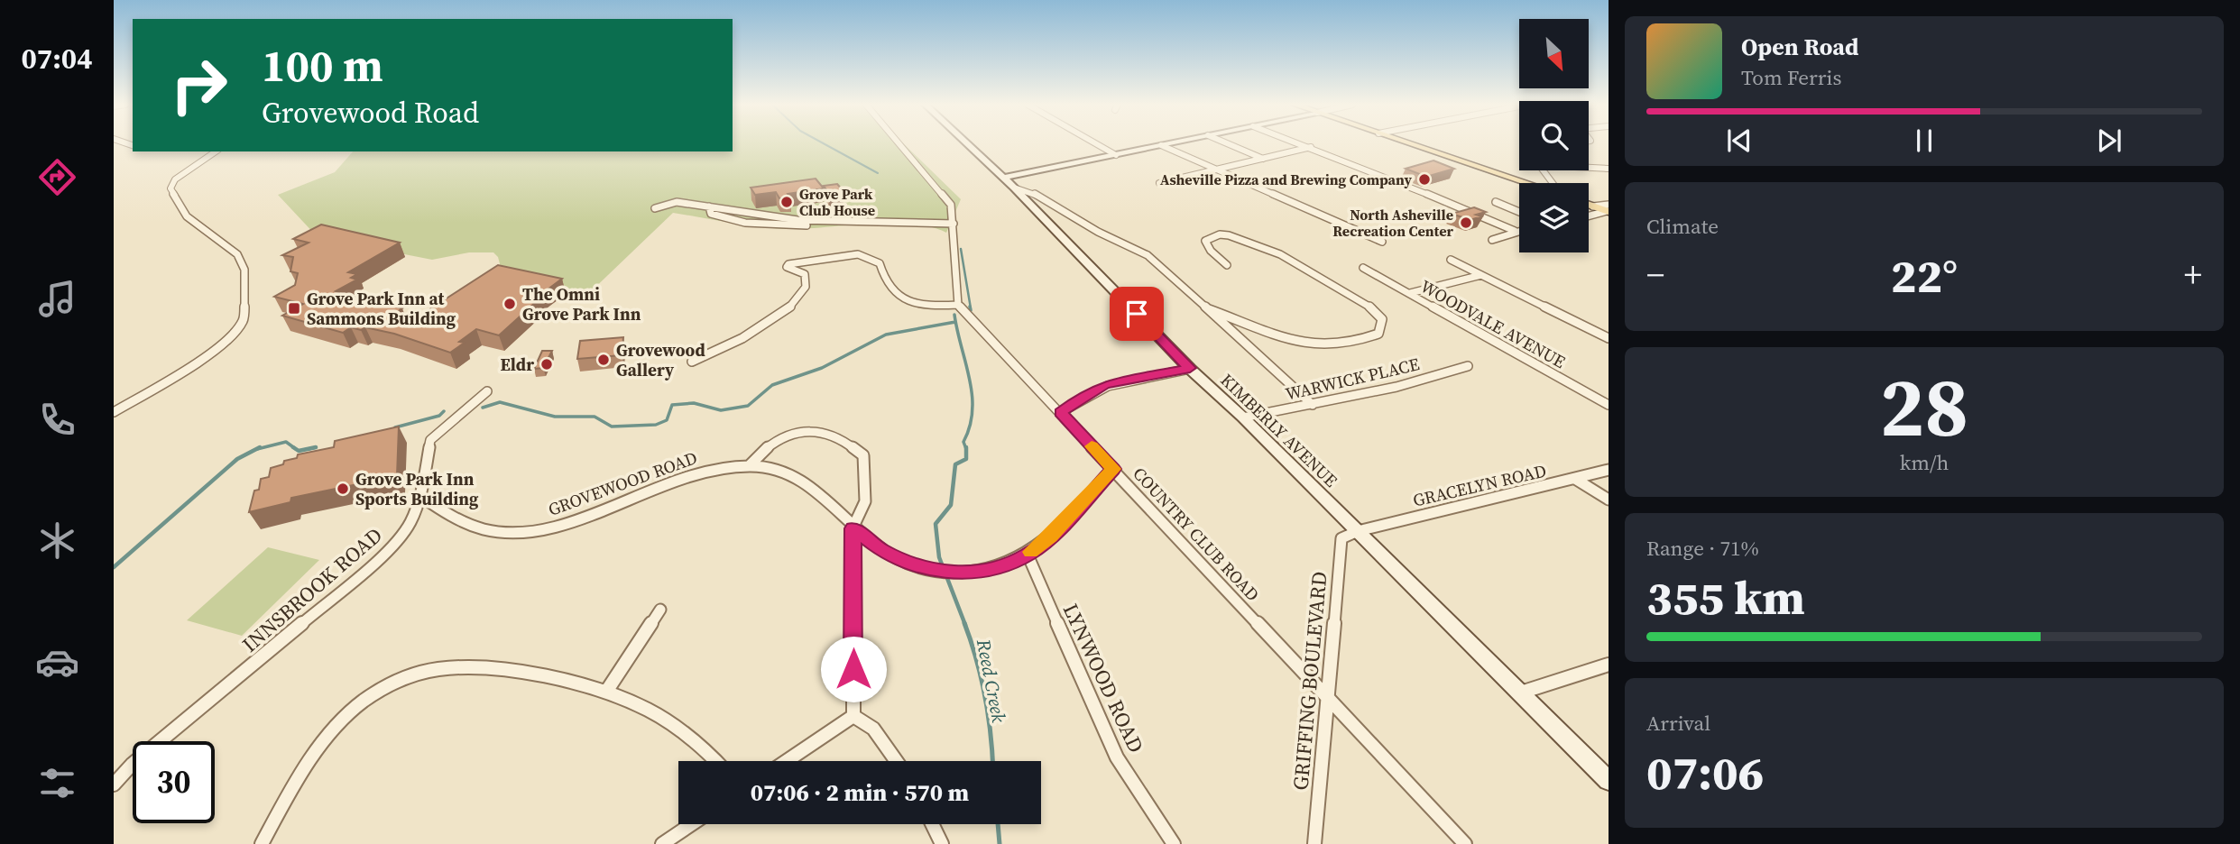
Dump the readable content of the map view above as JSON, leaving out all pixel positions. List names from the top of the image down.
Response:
{
  "streets": {
    "street": [
      "WOODVALE AVENUE",
      "WARWICK PLACE",
      "KIMBERLY AVENUE",
      "GROVEWOOD ROAD",
      "GRACELYN ROAD",
      "COUNTRY CLUB ROAD",
      "INNSBROOK ROAD",
      "LYNWOOD ROAD",
      "GRIFFING BOULEVARD"
    ]
  },
  "crossings": [
    ["WARWICK PLACE", "KIMBERLY AVENUE"],
    ["KIMBERLY AVENUE", "GRACELYN ROAD"],
    ["KIMBERLY AVENUE", "GRIFFING BOULEVARD"],
    ["GROVEWOOD ROAD", "COUNTRY CLUB ROAD"],
    ["GROVEWOOD ROAD", "INNSBROOK ROAD"],
    ["GROVEWOOD ROAD", "LYNWOOD ROAD"],
    ["GRACELYN ROAD", "GRIFFING BOULEVARD"],
    ["COUNTRY CLUB ROAD", "GRIFFING BOULEVARD"]
  ],
  "water": ["Reed Creek"],
  "places": {
    "other": [
      "Asheville Pizza and Brewing Company",
      "Grove Park Club House",
      "North Asheville Recreation Center",
      "The Omni Grove Park Inn",
      "Grovewood Gallery",
      "Eldr",
      "Grove Park Inn Sports Building"
    ],
    "transit": ["Grove Park Inn at Sammons Building"]
  },
  "north": "bottom right",
  "page": {
    "tabs": "07:04",
    "turn": ["100 m", "Grovewood Road"],
    "song": ["Open Road", "Tom Ferris"],
    "tile": [
      "Climate",
      ["28", "km/h"],
      ["Range · 71%", "355 km"],
      ["Arrival", "07:06"]
    ],
    "heat": ["−", "22°", "+"],
    "limit": "30",
    "trip": "07:06 · 2 min · 570 m"
  }
}
